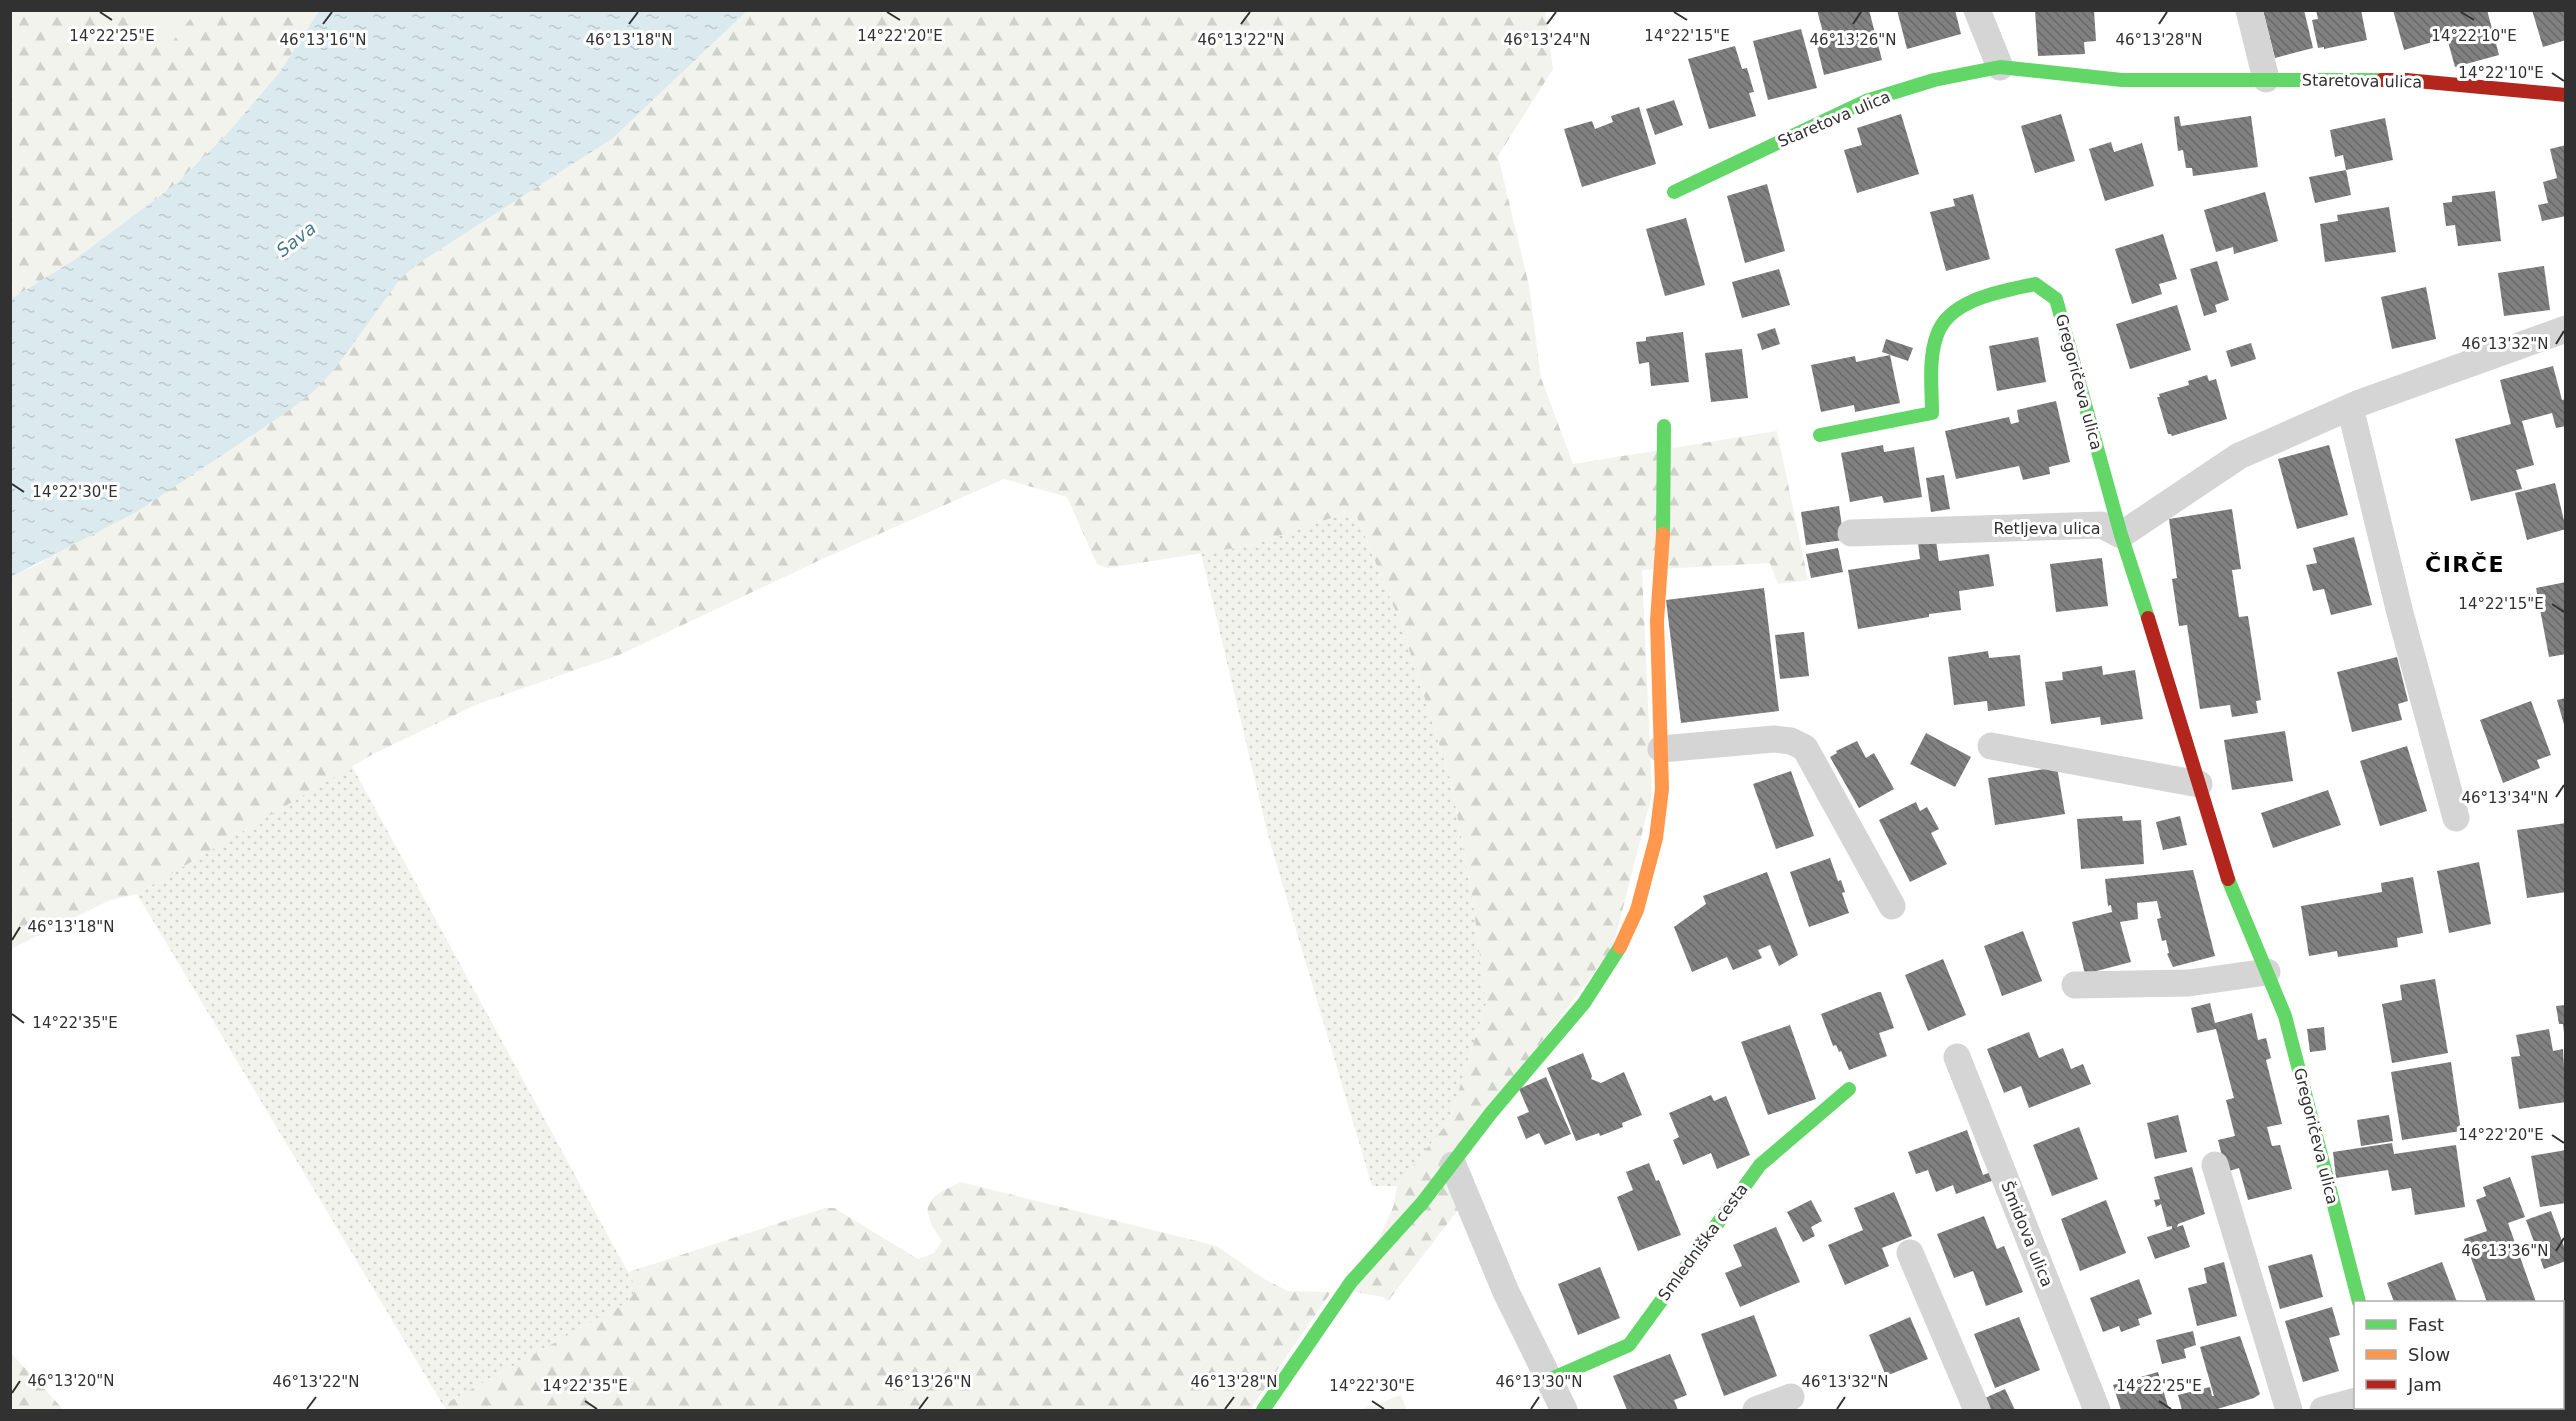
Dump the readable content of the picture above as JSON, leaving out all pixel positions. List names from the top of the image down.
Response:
{
  "streets": {
    "street": [
      "Staretova ulica",
      "Gregoričeva ulica",
      "Retljeva ulica",
      "Šmidova ulica",
      "Smledniška cesta"
    ]
  },
  "crossings": [
    ["Gregoričeva ulica", "Retljeva ulica"]
  ],
  "districts": ["ČIRČE"],
  "water": ["Sava"],
  "legend": ["Fast", "Slow", "Jam"],
  "coordinates": [
    "14°22'10\"E",
    "14°22'20\"E",
    "14°22'15\"E",
    "14°22'25\"E",
    "46°13'16\"N",
    "46°13'18\"N",
    "46°13'22\"N",
    "46°13'24\"N",
    "46°13'26\"N",
    "46°13'28\"N",
    "46°13'32\"N",
    "14°22'30\"E",
    "46°13'34\"N",
    "14°22'35\"E",
    "46°13'36\"N",
    "46°13'20\"N",
    "46°13'30\"N"
  ]
}
